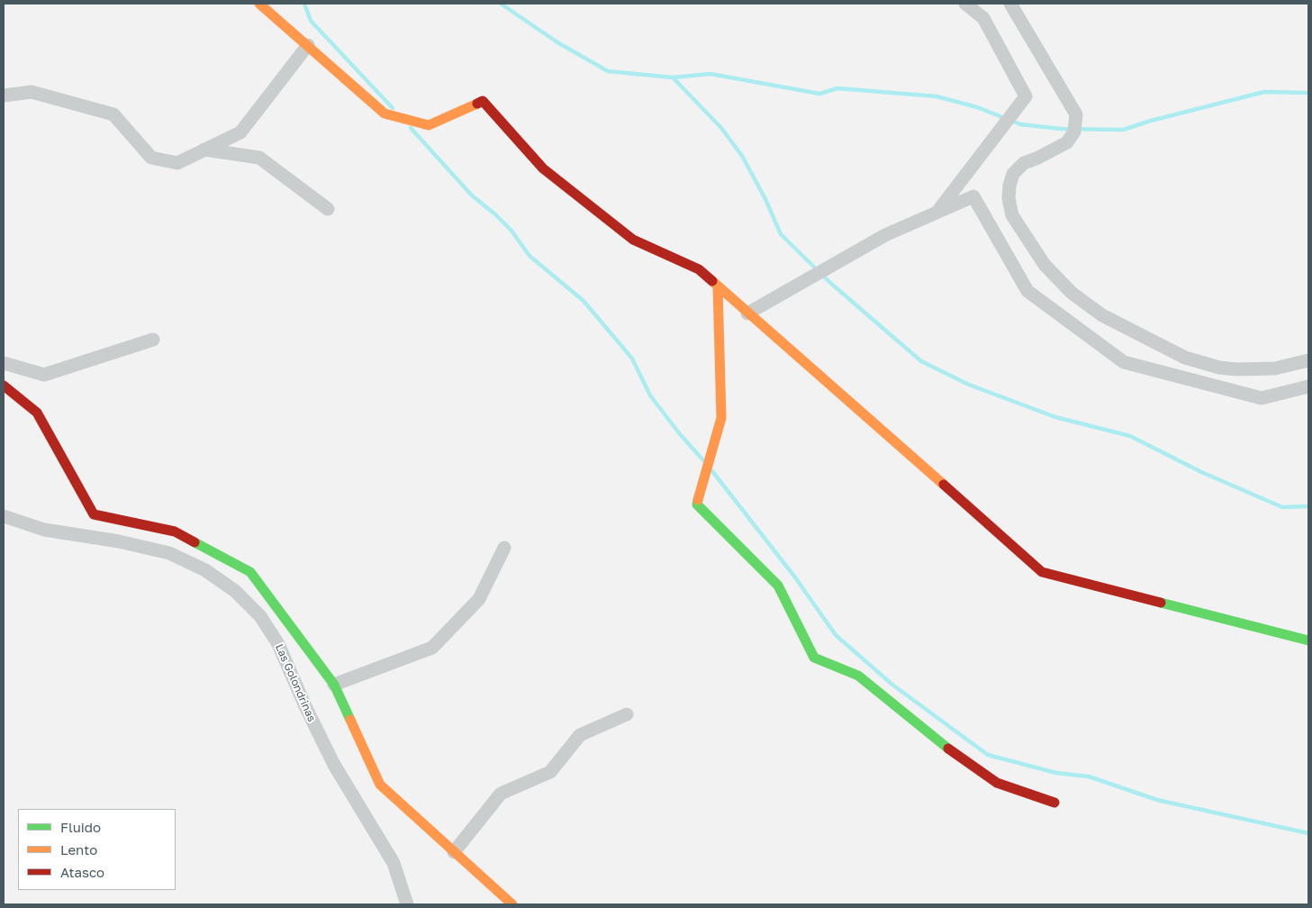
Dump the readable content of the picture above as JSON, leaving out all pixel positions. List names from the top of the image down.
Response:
{
  "streets": {
    "street": ["Las Golondrinas"]
  },
  "legend": ["Fluido", "Lento", "Atasco"]
}
